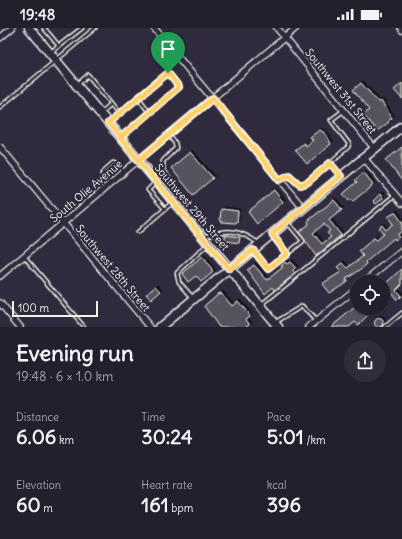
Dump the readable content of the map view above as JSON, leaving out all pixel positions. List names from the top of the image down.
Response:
{
  "streets": {
    "main road": ["Southwest 29th Street"],
    "street": ["Southwest 31st Street", "South Olie Avenue", "Southwest 28th Street"]
  },
  "crossings": [
    ["Southwest 31st Street", "South Olie Avenue"],
    ["South Olie Avenue", "Southwest 29th Street"],
    ["South Olie Avenue", "Southwest 28th Street"]
  ],
  "scale_bar": "100 m",
  "page": {
    "status": "19:48",
    "scale": "100 m",
    "heading": ["Evening run", "19:48 · 6 × 1.0 km"],
    "stats": [
      ["Distance", "6.06 km"],
      ["Time", "30:24"],
      ["Pace", "5:01 /km"],
      ["Elevation", "60 m"],
      ["Heart rate", "161 bpm"],
      ["kcal", "396"]
    ]
  }
}
